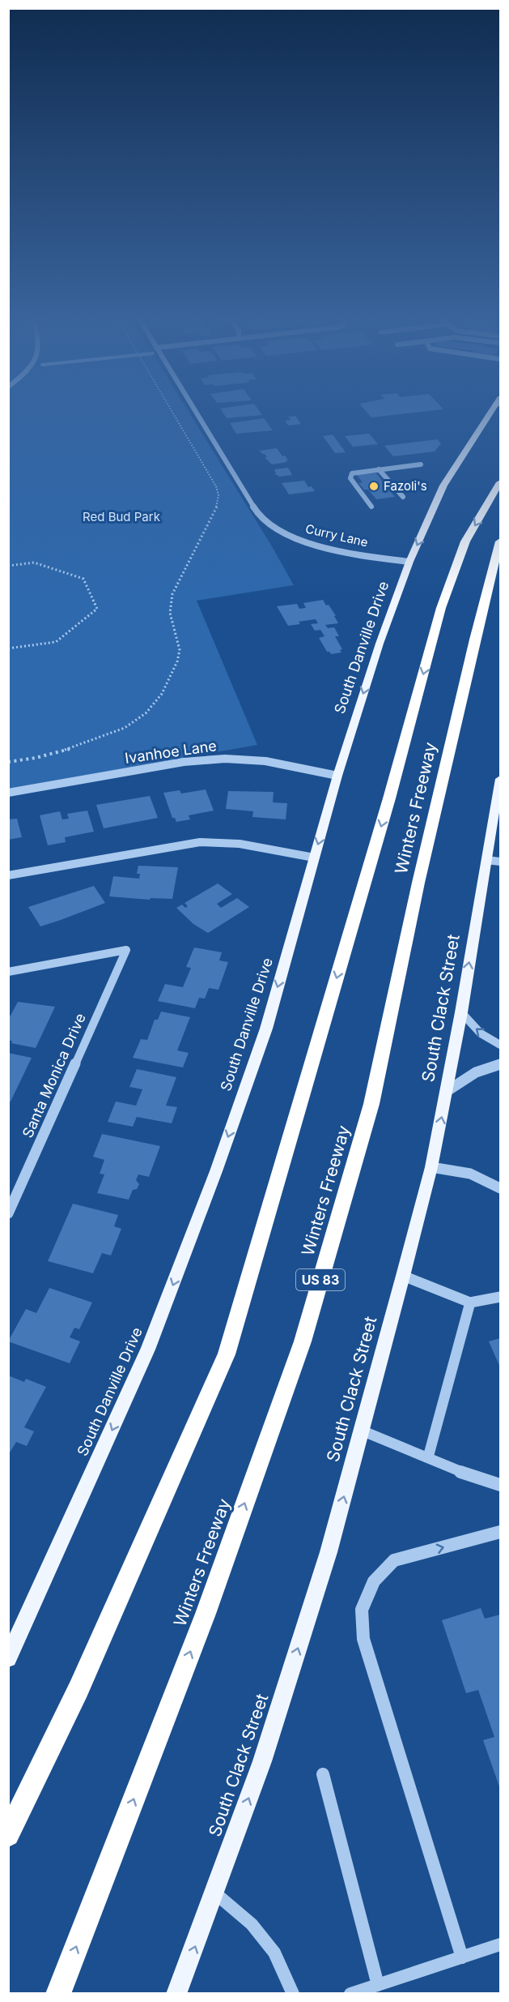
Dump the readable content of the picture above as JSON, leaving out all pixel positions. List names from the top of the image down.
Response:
{
  "streets": {
    "highway": ["Winters Freeway", "US 83"],
    "main road": ["South Danville Drive", "South Clack Street"],
    "street": ["Curry Lane", "Ivanhoe Lane", "Santa Monica Drive"]
  },
  "crossings": [
    ["Curry Lane", "South Danville Drive"],
    ["South Danville Drive", "Ivanhoe Lane"]
  ],
  "one_way": ["South Danville Drive", "South Clack Street"],
  "parks": ["Red Bud Park"],
  "places": ["Fazoli's"]
}
